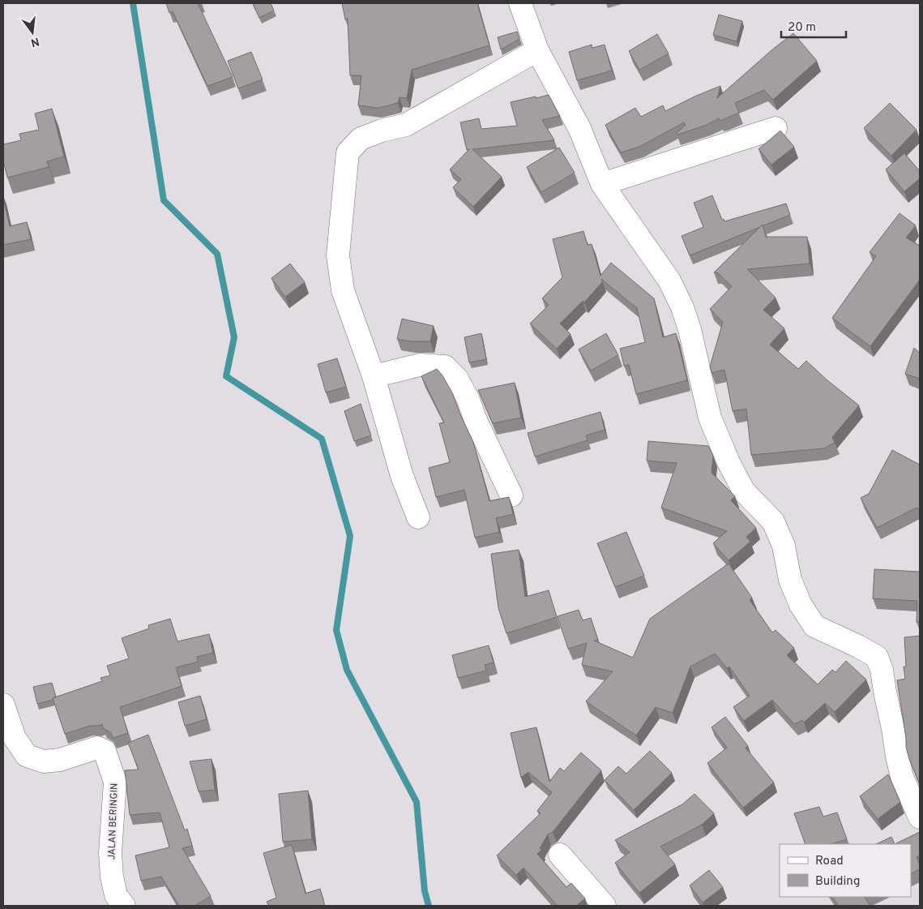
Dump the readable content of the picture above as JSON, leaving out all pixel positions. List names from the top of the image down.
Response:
{
  "streets": {
    "street": ["JALAN BERINGIN"]
  },
  "legend": ["Road", "Building"],
  "scale_bar": "20 m",
  "north": "bottom"
}
